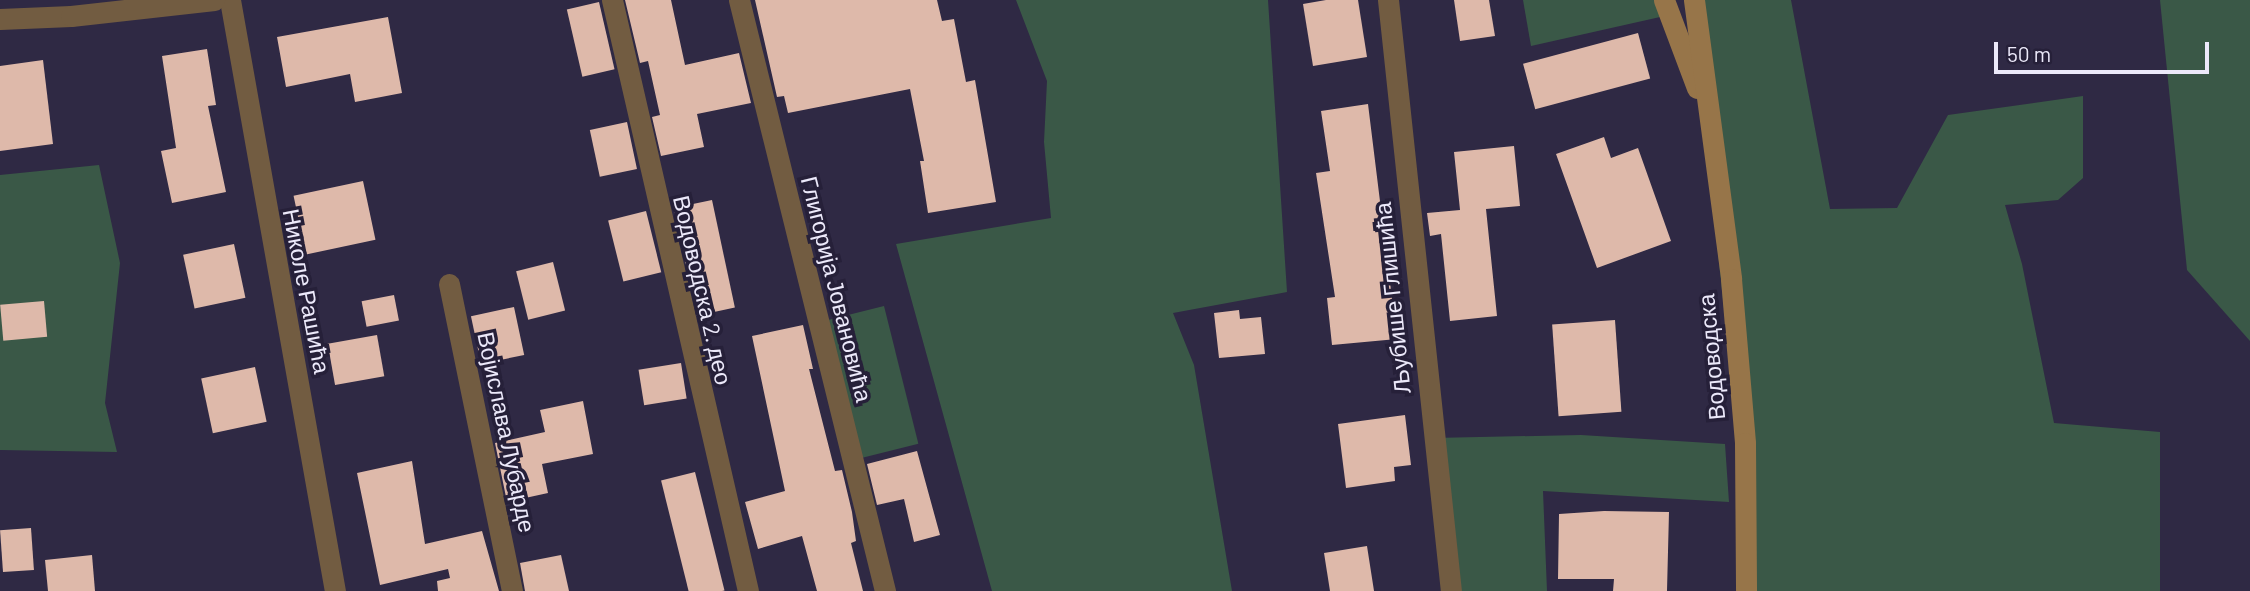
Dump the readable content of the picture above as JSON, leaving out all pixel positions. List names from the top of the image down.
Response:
{
  "streets": {
    "main road": ["Водоводска"],
    "street": [
      "Глигорија Јовановића",
      "Водоводска 2. део",
      "Николе Рашића",
      "Љубише Глишића",
      "Војислава Лубарде"
    ]
  },
  "scale_bar": "50 m"
}
